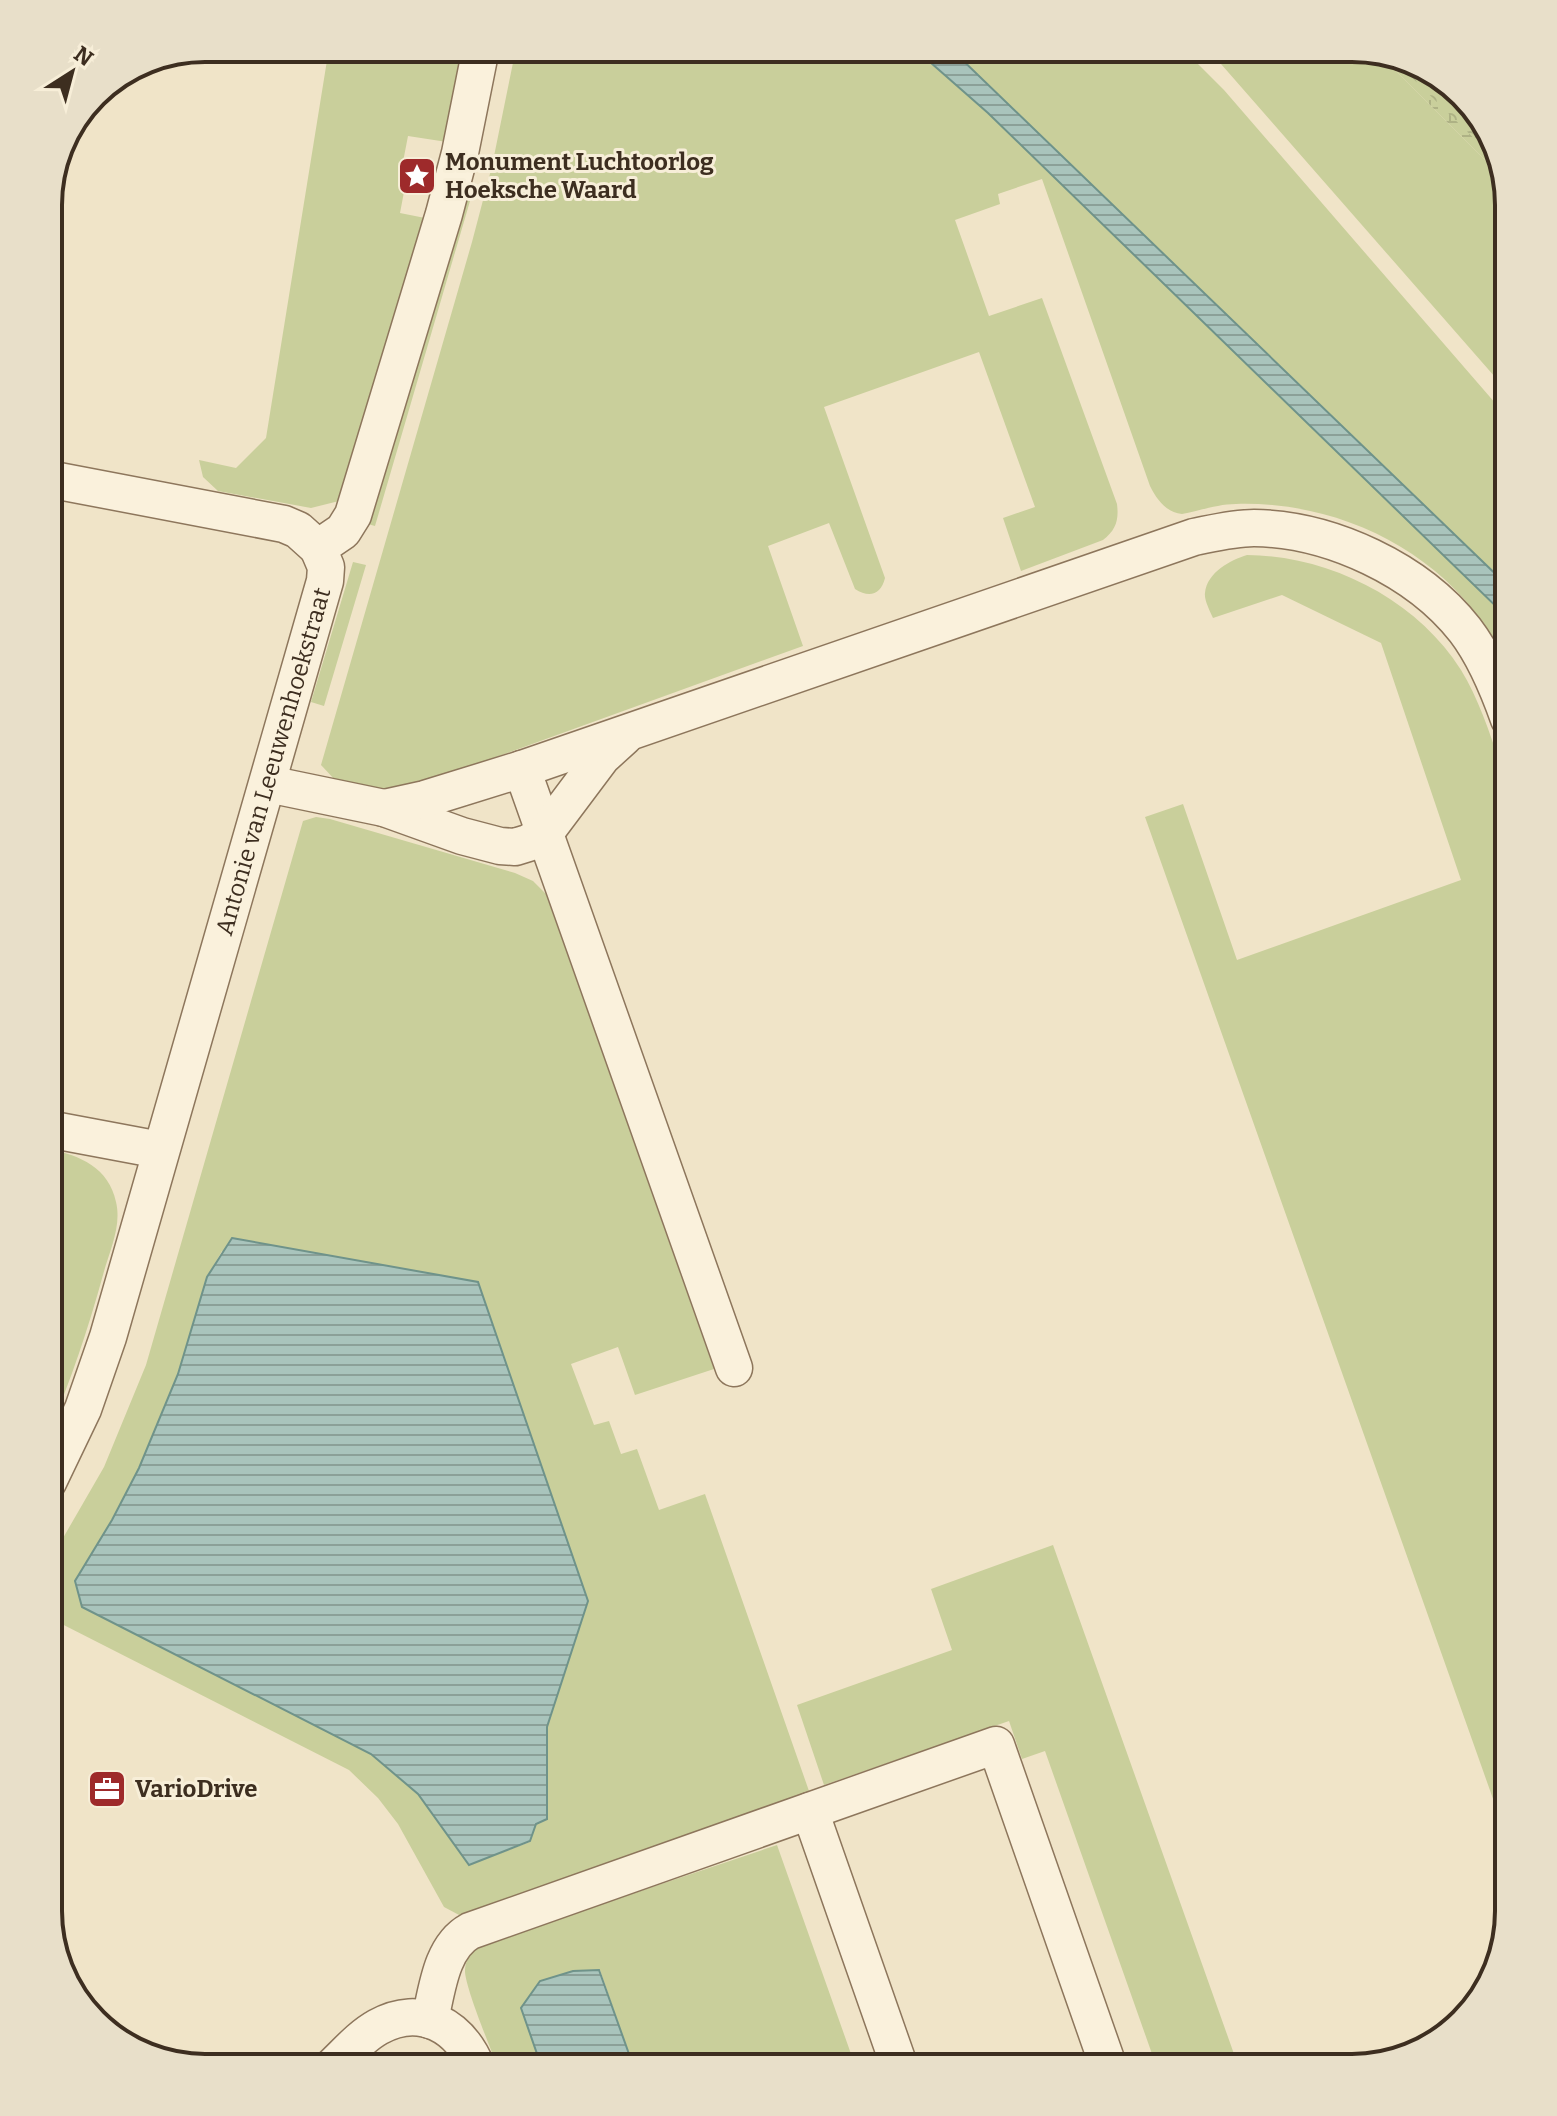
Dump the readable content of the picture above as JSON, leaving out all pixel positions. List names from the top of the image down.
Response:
{
  "streets": {
    "street": ["Antonie van Leeuwenhoekstraat"]
  },
  "places": {
    "place": ["Monument Luchtoorlog Hoeksche Waard"],
    "office": ["VarioDrive"]
  },
  "north": "top right"
}
